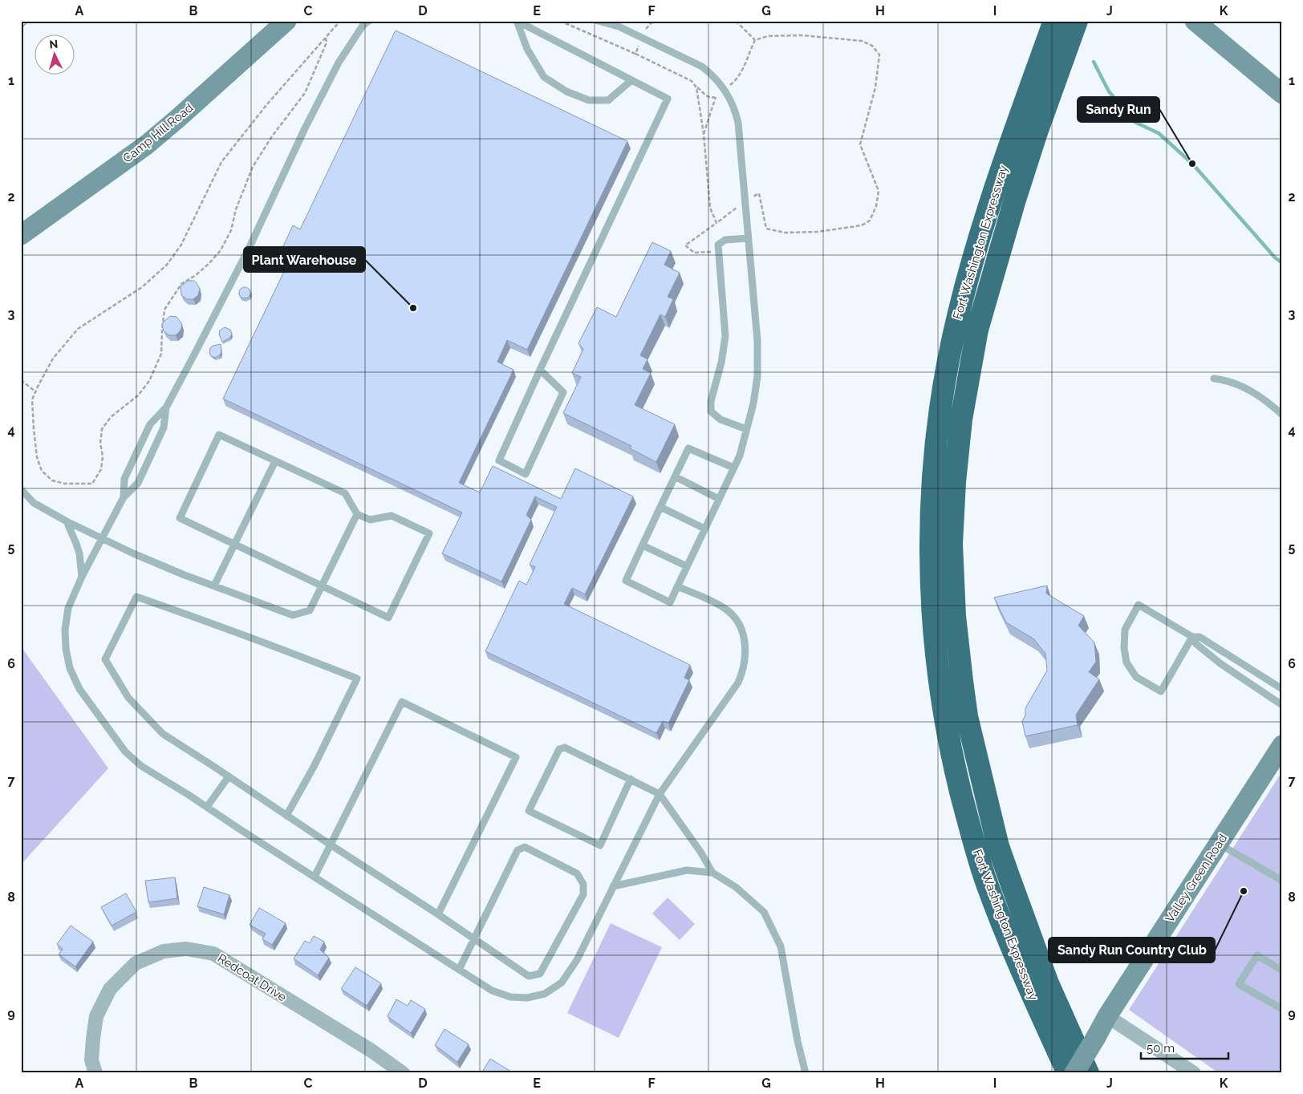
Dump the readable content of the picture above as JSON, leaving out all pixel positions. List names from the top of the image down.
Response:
{
  "streets": {
    "highway": ["Fort Washington Expressway"],
    "street": ["Camp Hill Road", "Valley Green Road", "Redcoat Drive"]
  },
  "places": ["Sandy Run", "Plant Warehouse", "Sandy Run Country Club"],
  "scale_bar": "50 m",
  "north": "top",
  "grid": {
    "columns": [
      "A",
      "B",
      "C",
      "D",
      "E",
      "F",
      "G",
      "H",
      "I",
      "J",
      "K"
    ],
    "rows": [
      "1",
      "2",
      "3",
      "4",
      "5",
      "6",
      "7",
      "8",
      "9"
    ]
  }
}
